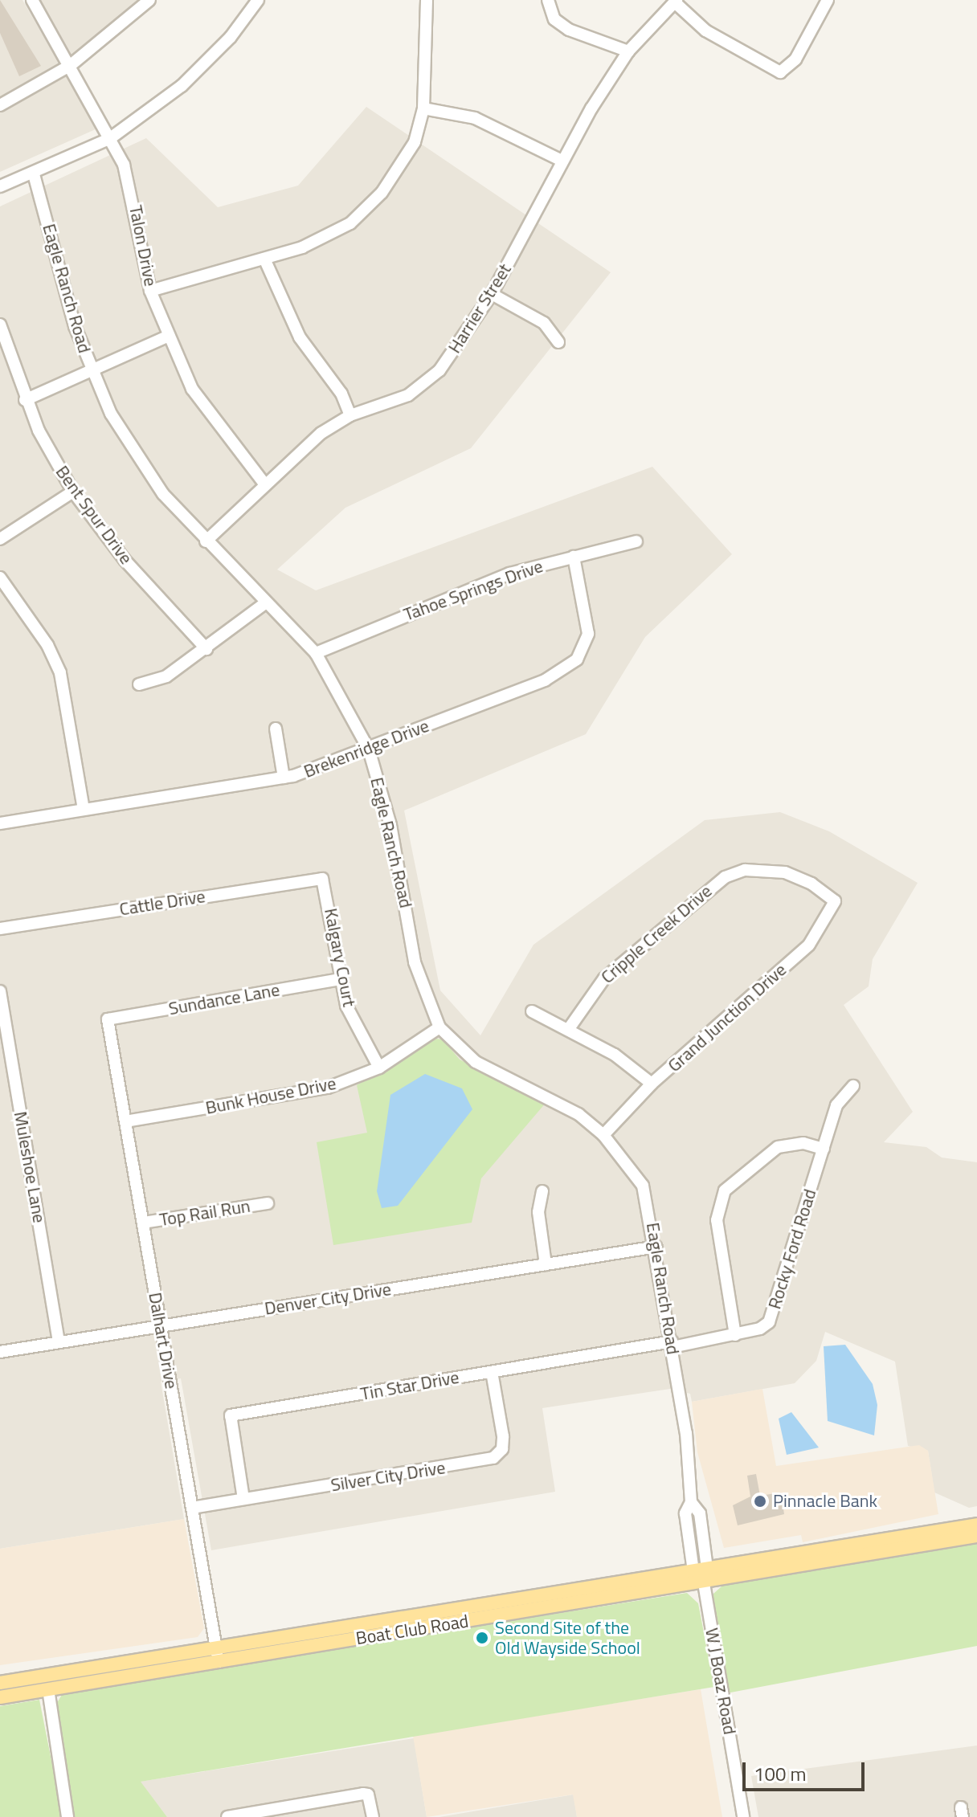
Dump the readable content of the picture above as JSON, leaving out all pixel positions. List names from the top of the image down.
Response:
{
  "streets": {
    "main road": ["Boat Club Road"],
    "street": [
      "Talon Drive",
      "Eagle Ranch Road",
      "Harrier Street",
      "Bent Spur Drive",
      "Tahoe Springs Drive",
      "Brekenridge Drive",
      "Cattle Drive",
      "Cripple Creek Drive",
      "Kalgary Court",
      "Sundance Lane",
      "Grand Junction Drive",
      "Bunk House Drive",
      "Muleshoe Lane",
      "Top Rail Run",
      "Rocky Ford Road",
      "Denver City Drive",
      "Dalhart Drive",
      "Tin Star Drive",
      "Silver City Drive",
      "W J Boaz Road"
    ]
  },
  "crossings": [
    ["Talon Drive", "Harrier Street"],
    ["Eagle Ranch Road", "Harrier Street"],
    ["Eagle Ranch Road", "Tahoe Springs Drive"],
    ["Eagle Ranch Road", "Brekenridge Drive"],
    ["Eagle Ranch Road", "Grand Junction Drive"],
    ["Eagle Ranch Road", "Bunk House Drive"],
    ["Eagle Ranch Road", "Rocky Ford Road"],
    ["Eagle Ranch Road", "Denver City Drive"],
    ["Eagle Ranch Road", "Tin Star Drive"],
    ["Eagle Ranch Road", "Boat Club Road"],
    ["Tahoe Springs Drive", "Brekenridge Drive"],
    ["Cattle Drive", "Kalgary Court"],
    ["Cripple Creek Drive", "Grand Junction Drive"],
    ["Kalgary Court", "Sundance Lane"],
    ["Kalgary Court", "Bunk House Drive"],
    ["Sundance Lane", "Dalhart Drive"],
    ["Bunk House Drive", "Dalhart Drive"],
    ["Muleshoe Lane", "Denver City Drive"],
    ["Top Rail Run", "Dalhart Drive"],
    ["Rocky Ford Road", "Tin Star Drive"],
    ["Denver City Drive", "Dalhart Drive"],
    ["Dalhart Drive", "Silver City Drive"],
    ["Dalhart Drive", "Boat Club Road"],
    ["Tin Star Drive", "Silver City Drive"],
    ["Boat Club Road", "W J Boaz Road"]
  ],
  "places": ["Pinnacle Bank", "Second Site of the Old Wayside School"],
  "scale_bar": "100 m"
}
